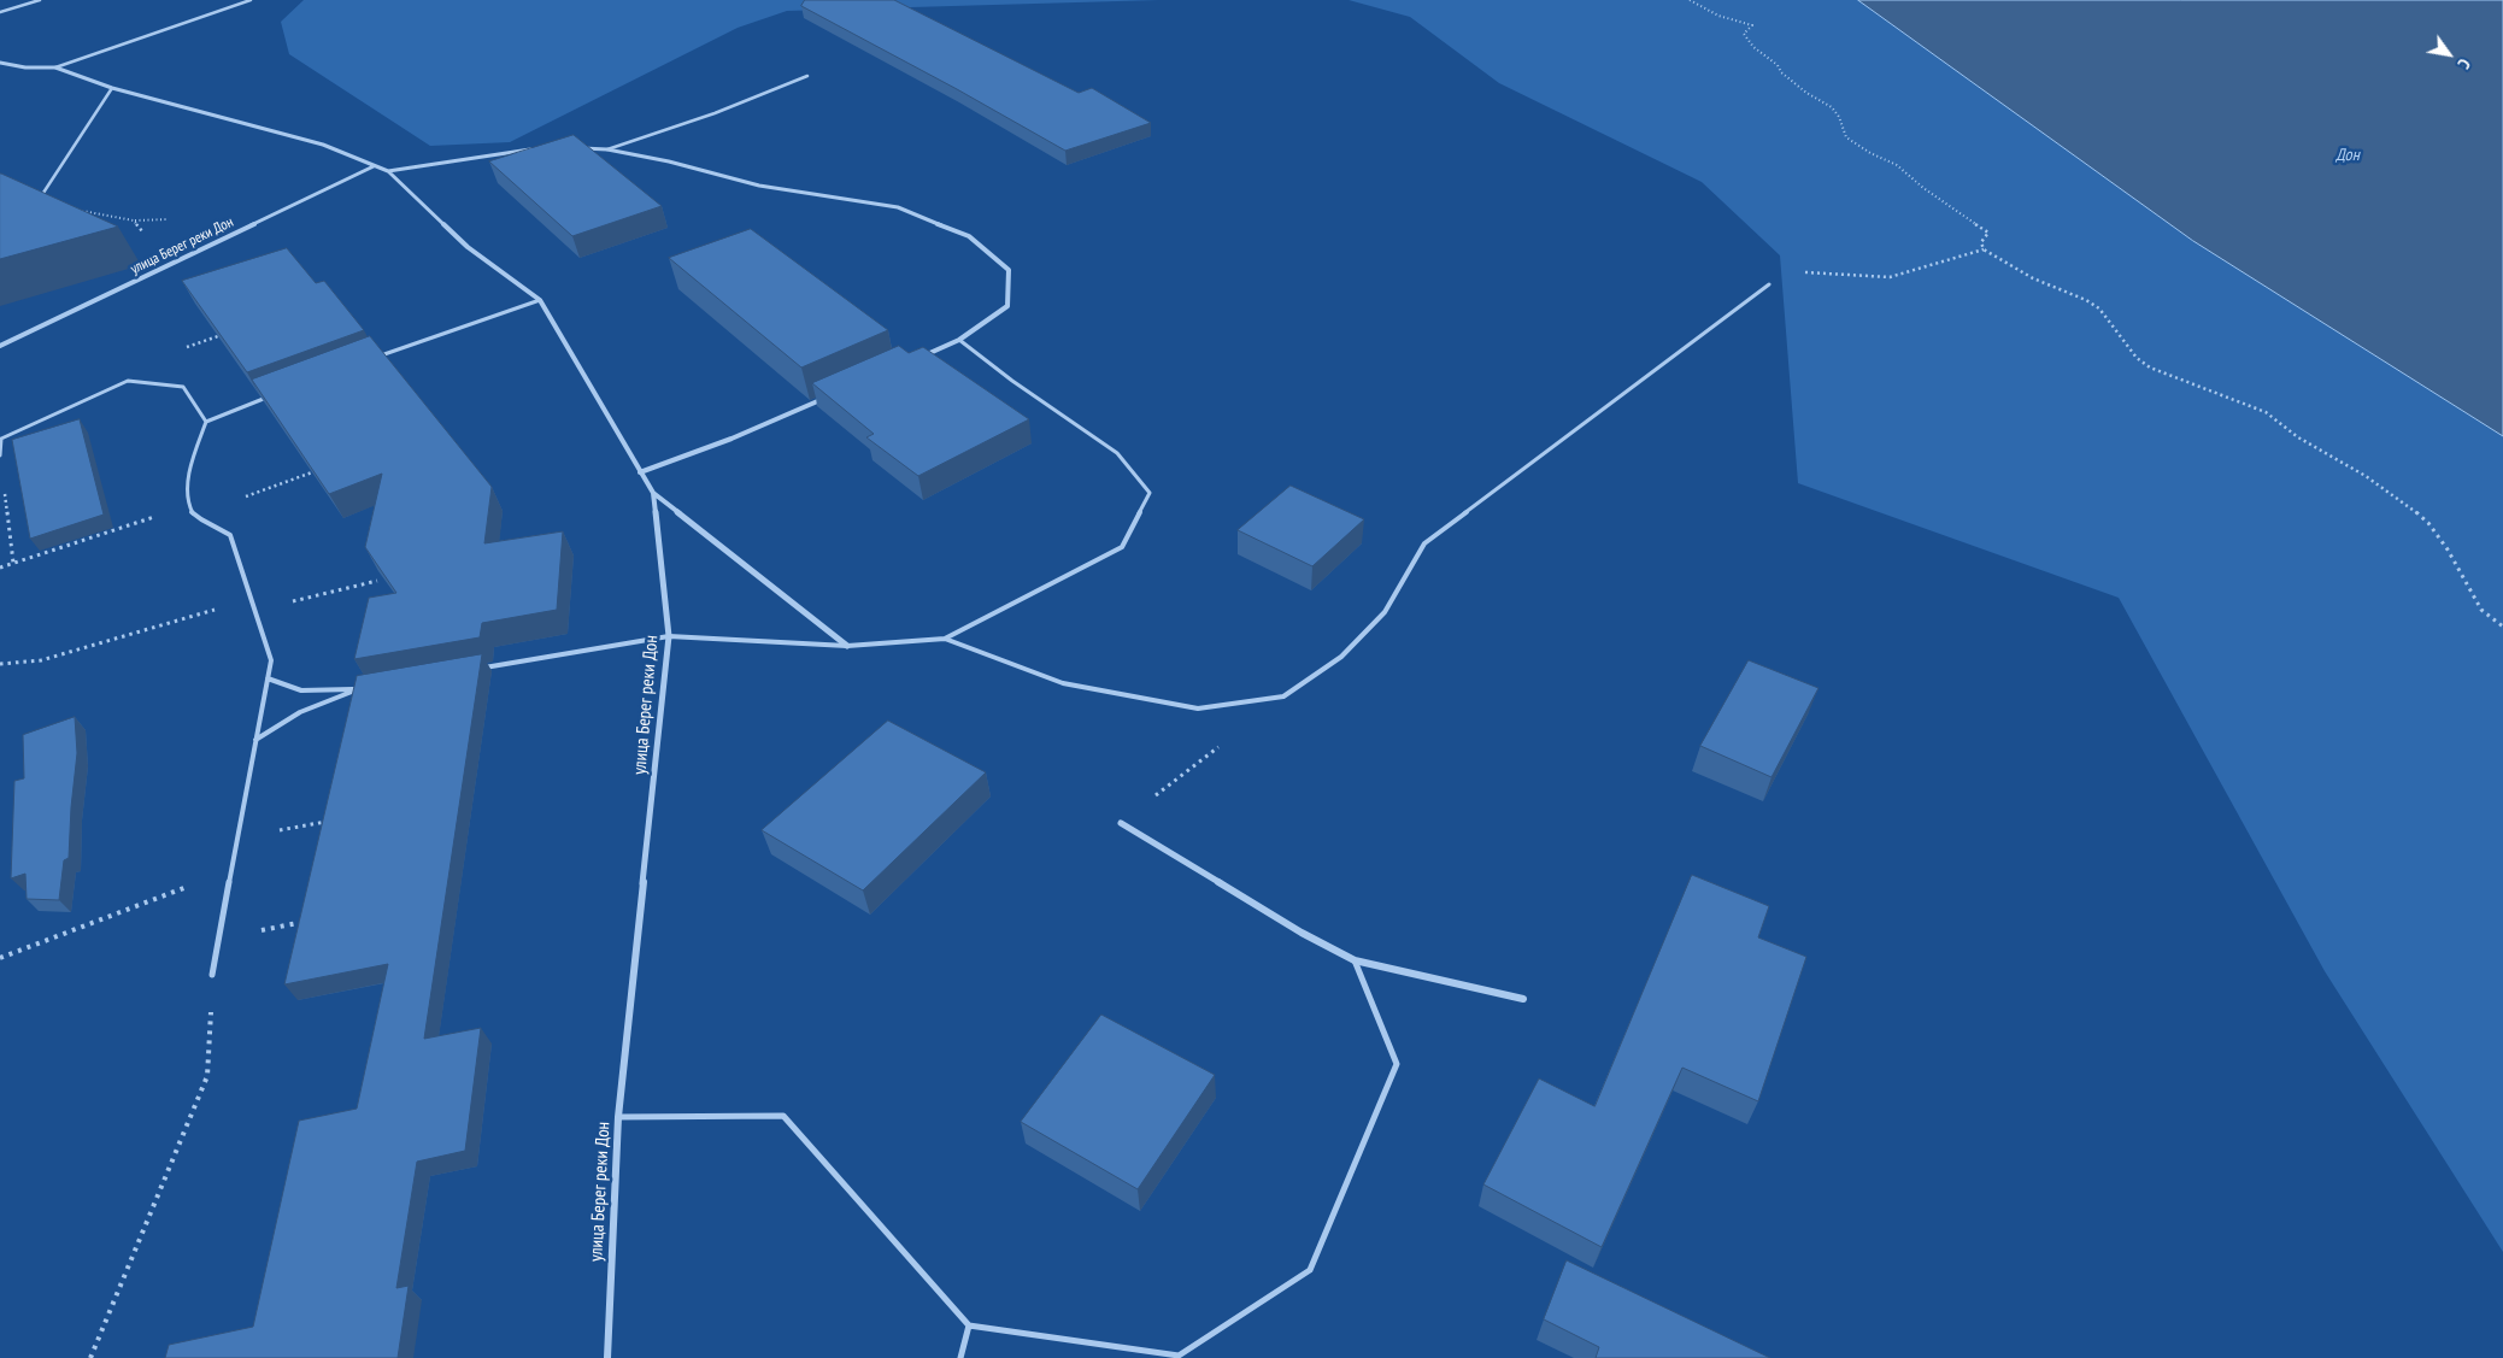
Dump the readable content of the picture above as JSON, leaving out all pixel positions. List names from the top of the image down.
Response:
{
  "streets": {
    "street": ["улица Берег реки Дон"]
  },
  "water": ["Дон"],
  "north": "bottom right"
}
